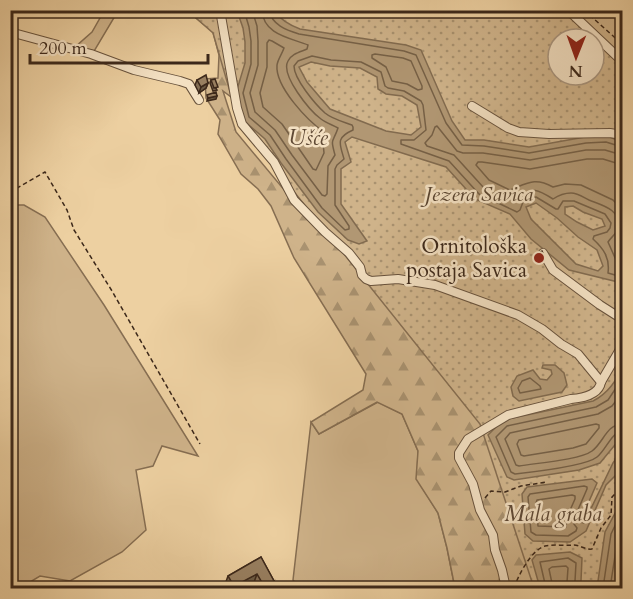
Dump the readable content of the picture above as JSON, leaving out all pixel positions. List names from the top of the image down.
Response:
{
  "water": ["Ušće", "Mala graba"],
  "parks": ["Jezera Savica"],
  "places": ["Ornitološka postaja Savica"],
  "scale_bar": "200 m",
  "north": "bottom"
}
